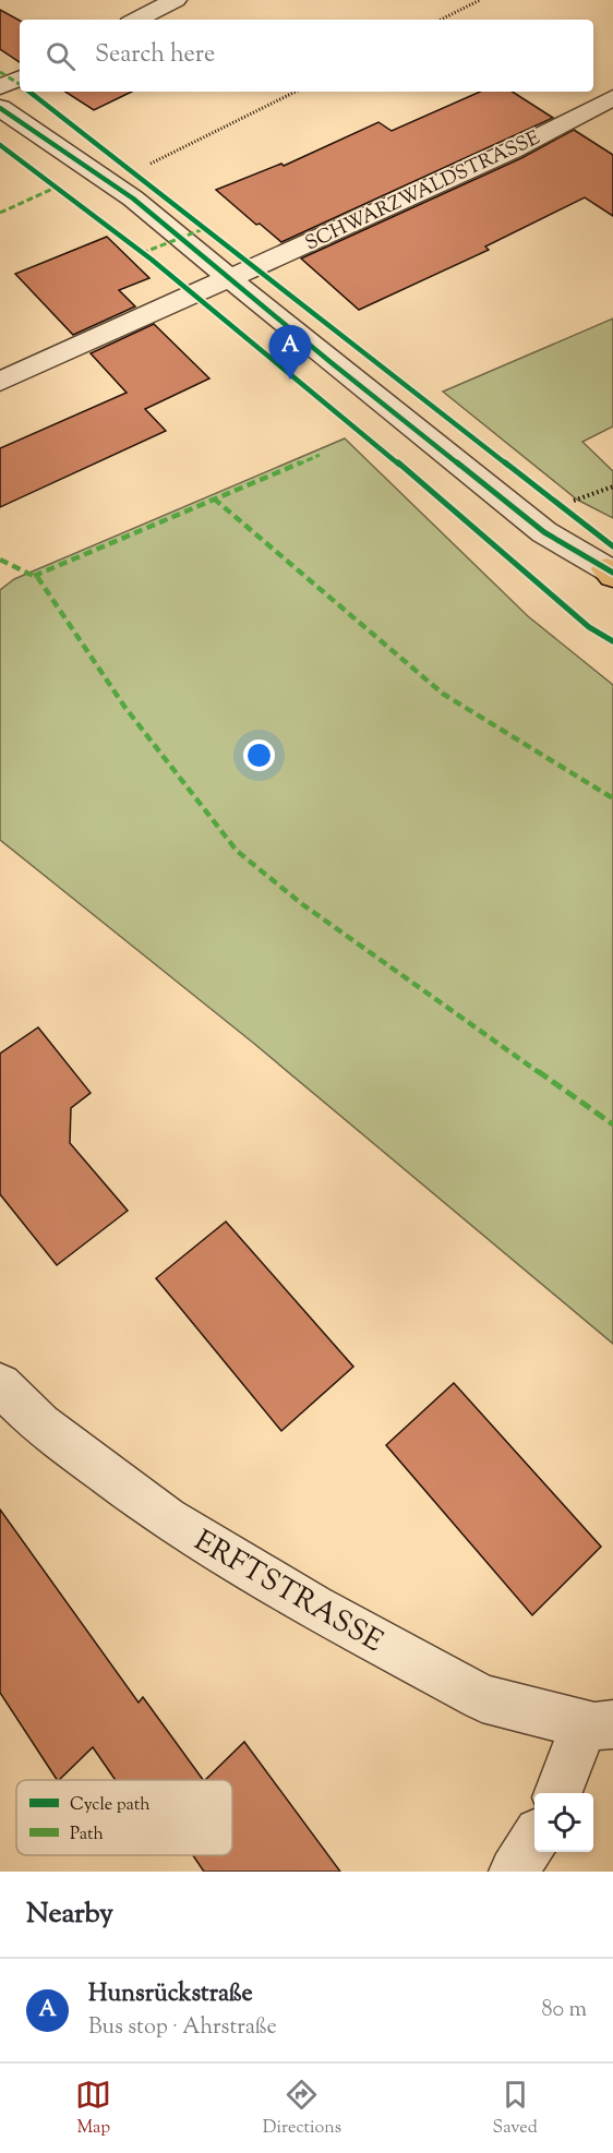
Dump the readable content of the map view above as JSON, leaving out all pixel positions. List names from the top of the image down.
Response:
{
  "streets": {
    "street": ["SCHWARZWALDSTRASSE", "ERFTSTRASSE"]
  },
  "legend": ["Cycle path", "Path"],
  "page": {
    "search": "Search here",
    "pins": "A",
    "heading": "Nearby",
    "list": [
      {
        "mark": "A",
        "name": "Hunsrückstraße",
        "note": "Bus stop · Ahrstraße",
        "value": "80 m"
      }
    ],
    "nav": ["Map", "Directions", "Saved"]
  }
}
